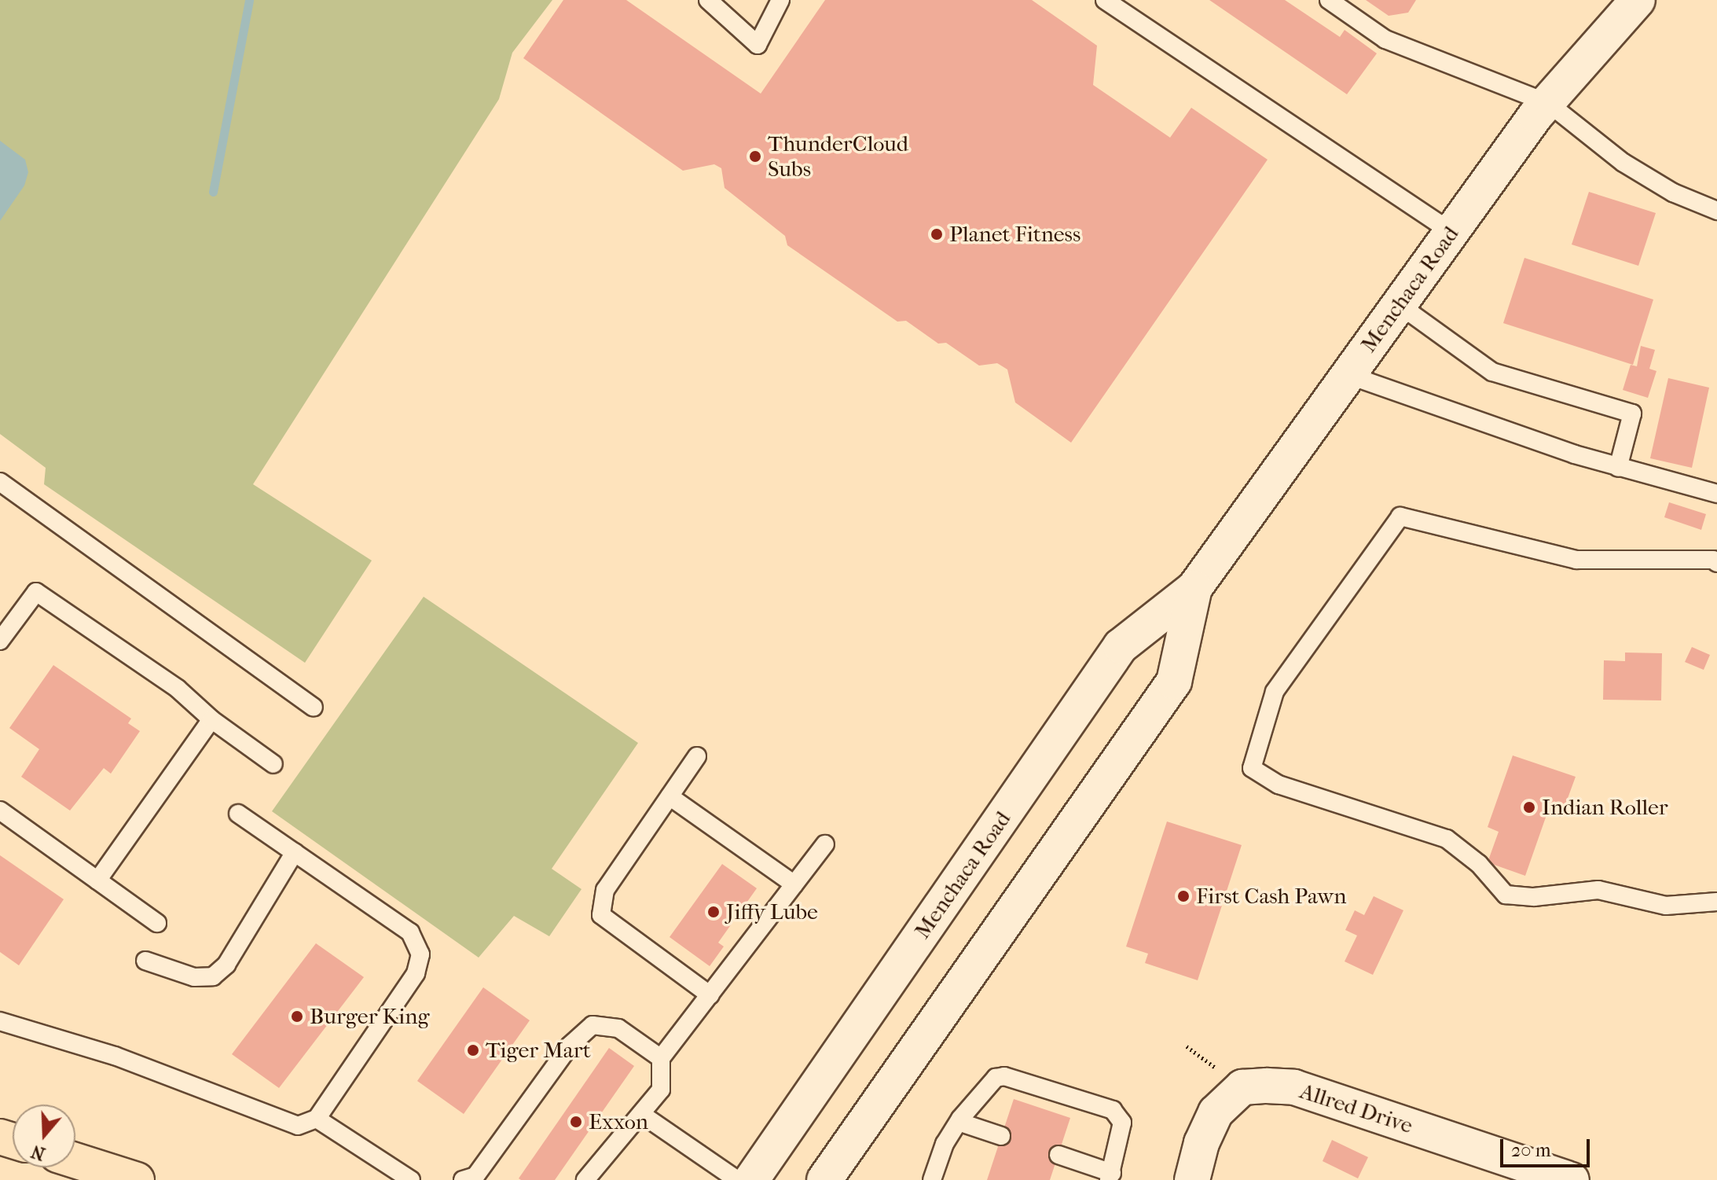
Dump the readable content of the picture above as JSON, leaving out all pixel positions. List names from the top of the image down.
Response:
{
  "streets": {
    "main road": ["Menchaca Road", "Allred Drive"]
  },
  "places": [
    "ThunderCloud Subs",
    "Planet Fitness",
    "Indian Roller",
    "First Cash Pawn",
    "Jiffy Lube",
    "Burger King",
    "Tiger Mart",
    "Exxon"
  ],
  "scale_bar": "20 m",
  "north": "bottom"
}
